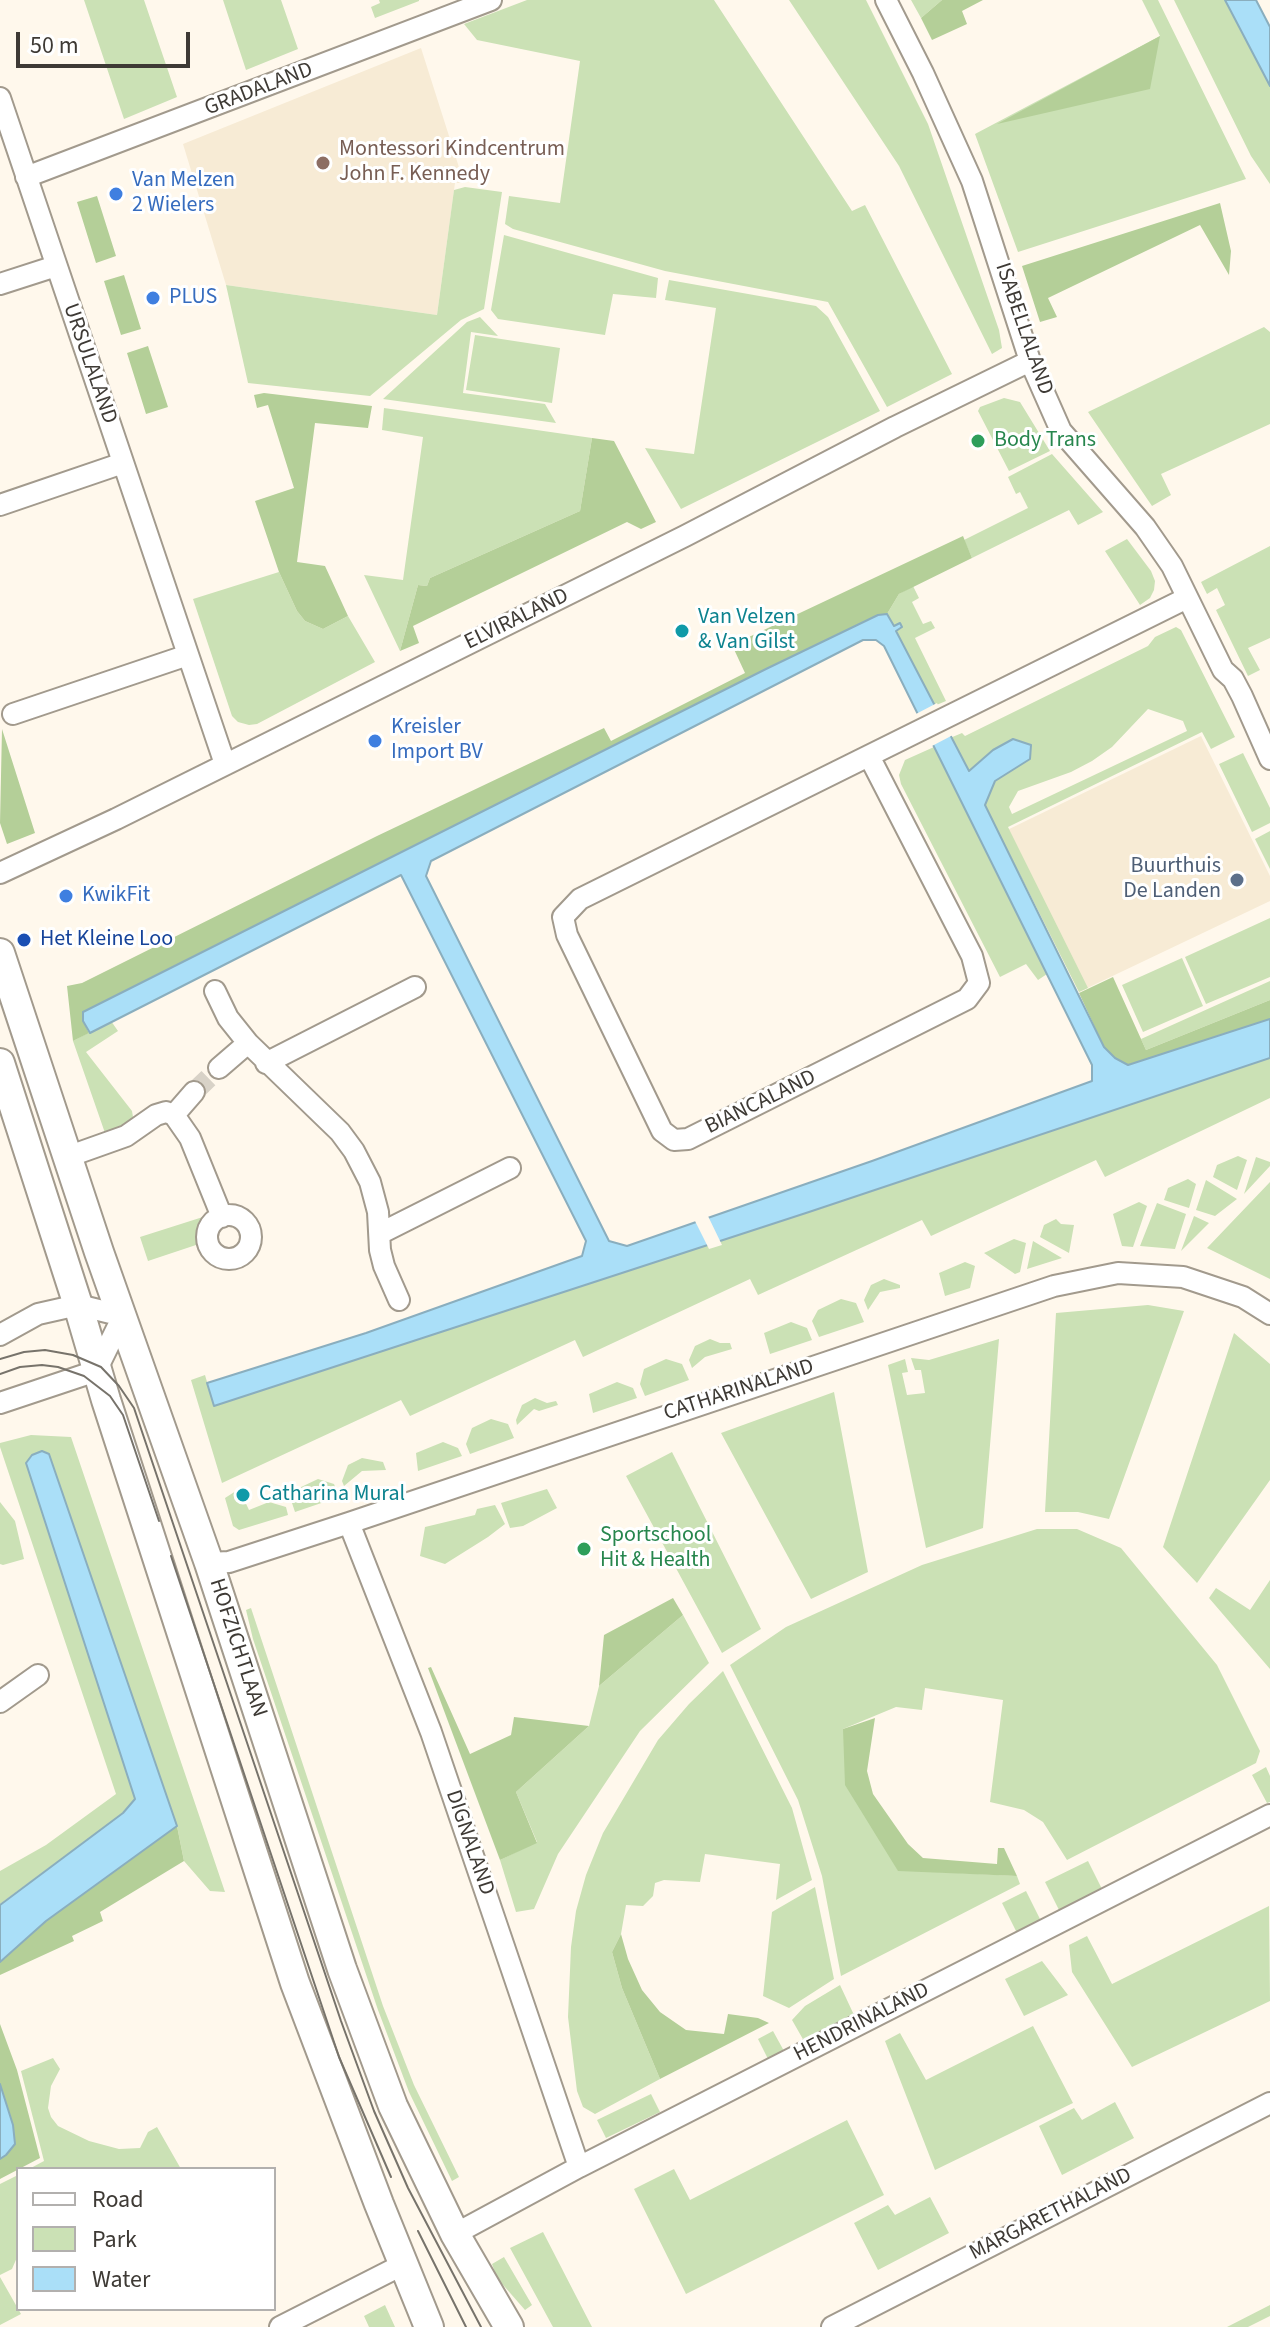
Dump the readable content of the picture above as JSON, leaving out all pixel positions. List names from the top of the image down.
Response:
{
  "streets": {
    "main road": ["HOFZICHTLAAN"],
    "street": [
      "GRADALAND",
      "ISABELLALAND",
      "URSULALAND",
      "ELVIRALAND",
      "BIANCALAND",
      "CATHARINALAND",
      "DIGNALAND",
      "HENDRINALAND",
      "MARGARETHALAND"
    ]
  },
  "crossings": [
    ["GRADALAND", "URSULALAND"],
    ["ISABELLALAND", "ELVIRALAND"],
    ["ISABELLALAND", "BIANCALAND"],
    ["URSULALAND", "ELVIRALAND"],
    ["CATHARINALAND", "HOFZICHTLAAN"],
    ["CATHARINALAND", "DIGNALAND"],
    ["HOFZICHTLAAN", "HENDRINALAND"],
    ["DIGNALAND", "HENDRINALAND"]
  ],
  "places": [
    "Montessori Kindcentrum John F. Kennedy",
    "Van Melzen 2 Wielers",
    "PLUS",
    "Body Trans",
    "Van Velzen & Van Gilst",
    "Kreisler Import BV",
    "Buurthuis De Landen",
    "KwikFit",
    "Het Kleine Loo",
    "Catharina Mural",
    "Sportschool Hit & Health"
  ],
  "legend": ["Road", "Park", "Water"],
  "scale_bar": "50 m"
}
